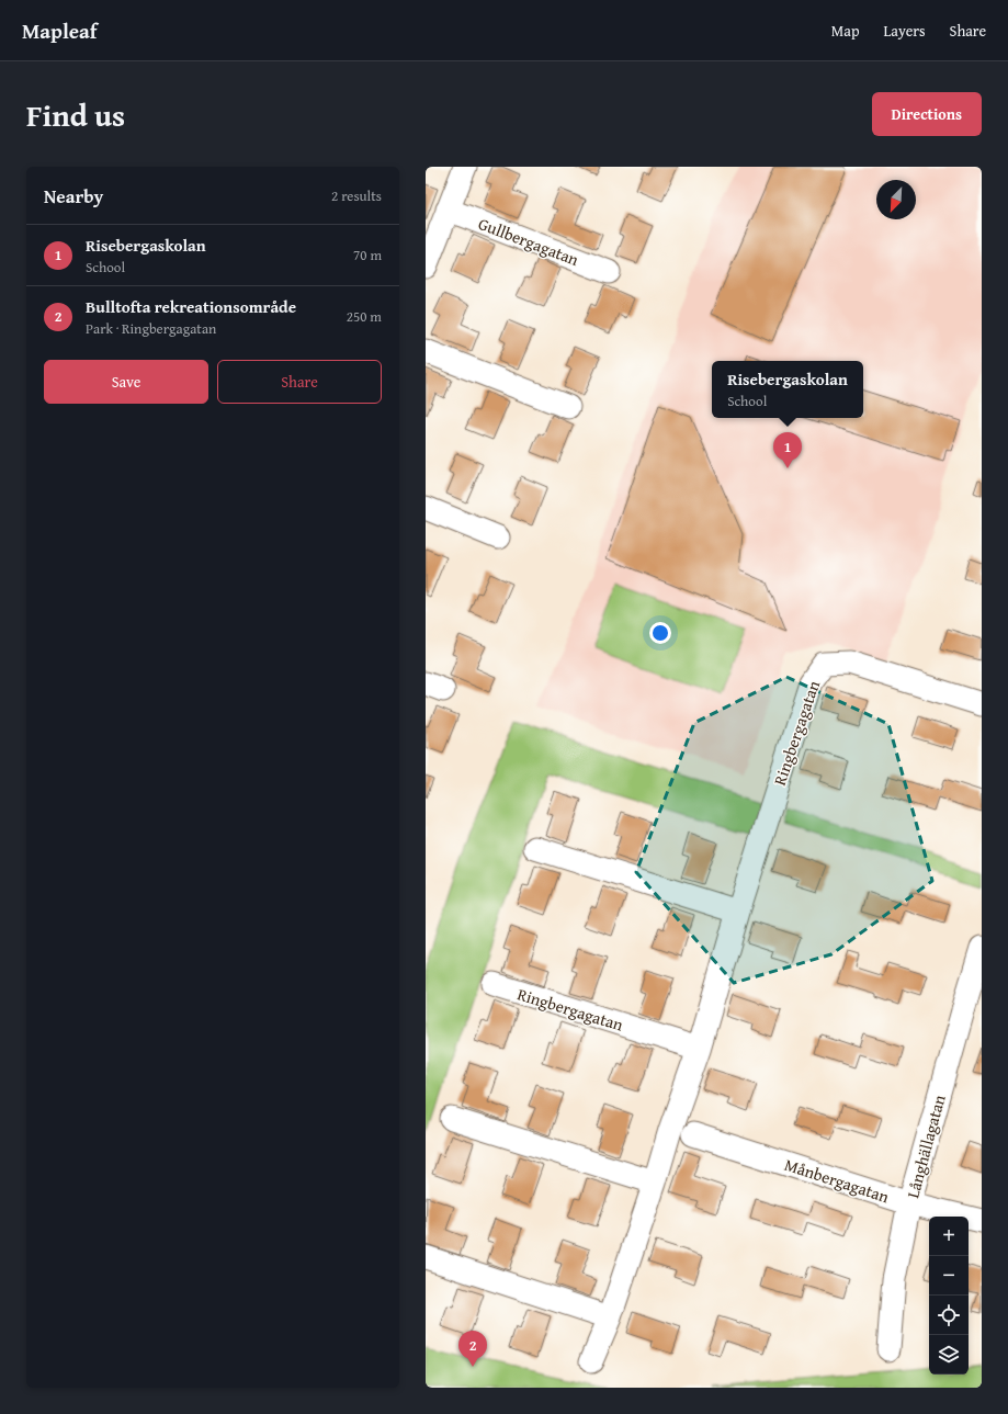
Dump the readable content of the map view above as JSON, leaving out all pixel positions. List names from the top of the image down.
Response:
{
  "streets": {
    "street": [
      "Gullbergagatan",
      "Ringbergagatan",
      "Långhällagatan",
      "Månbergagatan"
    ]
  },
  "crossings": [
    ["Långhällagatan", "Månbergagatan"]
  ],
  "north": "bottom left",
  "page": {
    "header": "Mapleaf",
    "nav": ["Map", "Layers", "Share"],
    "title": "Find us",
    "buttons": [
      "Directions",
      ["Save", "Share"]
    ],
    "heading": ["Nearby", "2 results"],
    "list": [
      {
        "mark": "1",
        "name": "Risebergaskolan",
        "note": "School",
        "value": "70 m"
      },
      {
        "mark": "2",
        "name": "Bulltofta rekreationsområde",
        "note": "Park · Ringbergagatan",
        "value": "250 m"
      }
    ],
    "popup": ["Risebergaskolan", "School"],
    "pins": ["1", "2"],
    "map_buttons": ["+", "−"]
  }
}
